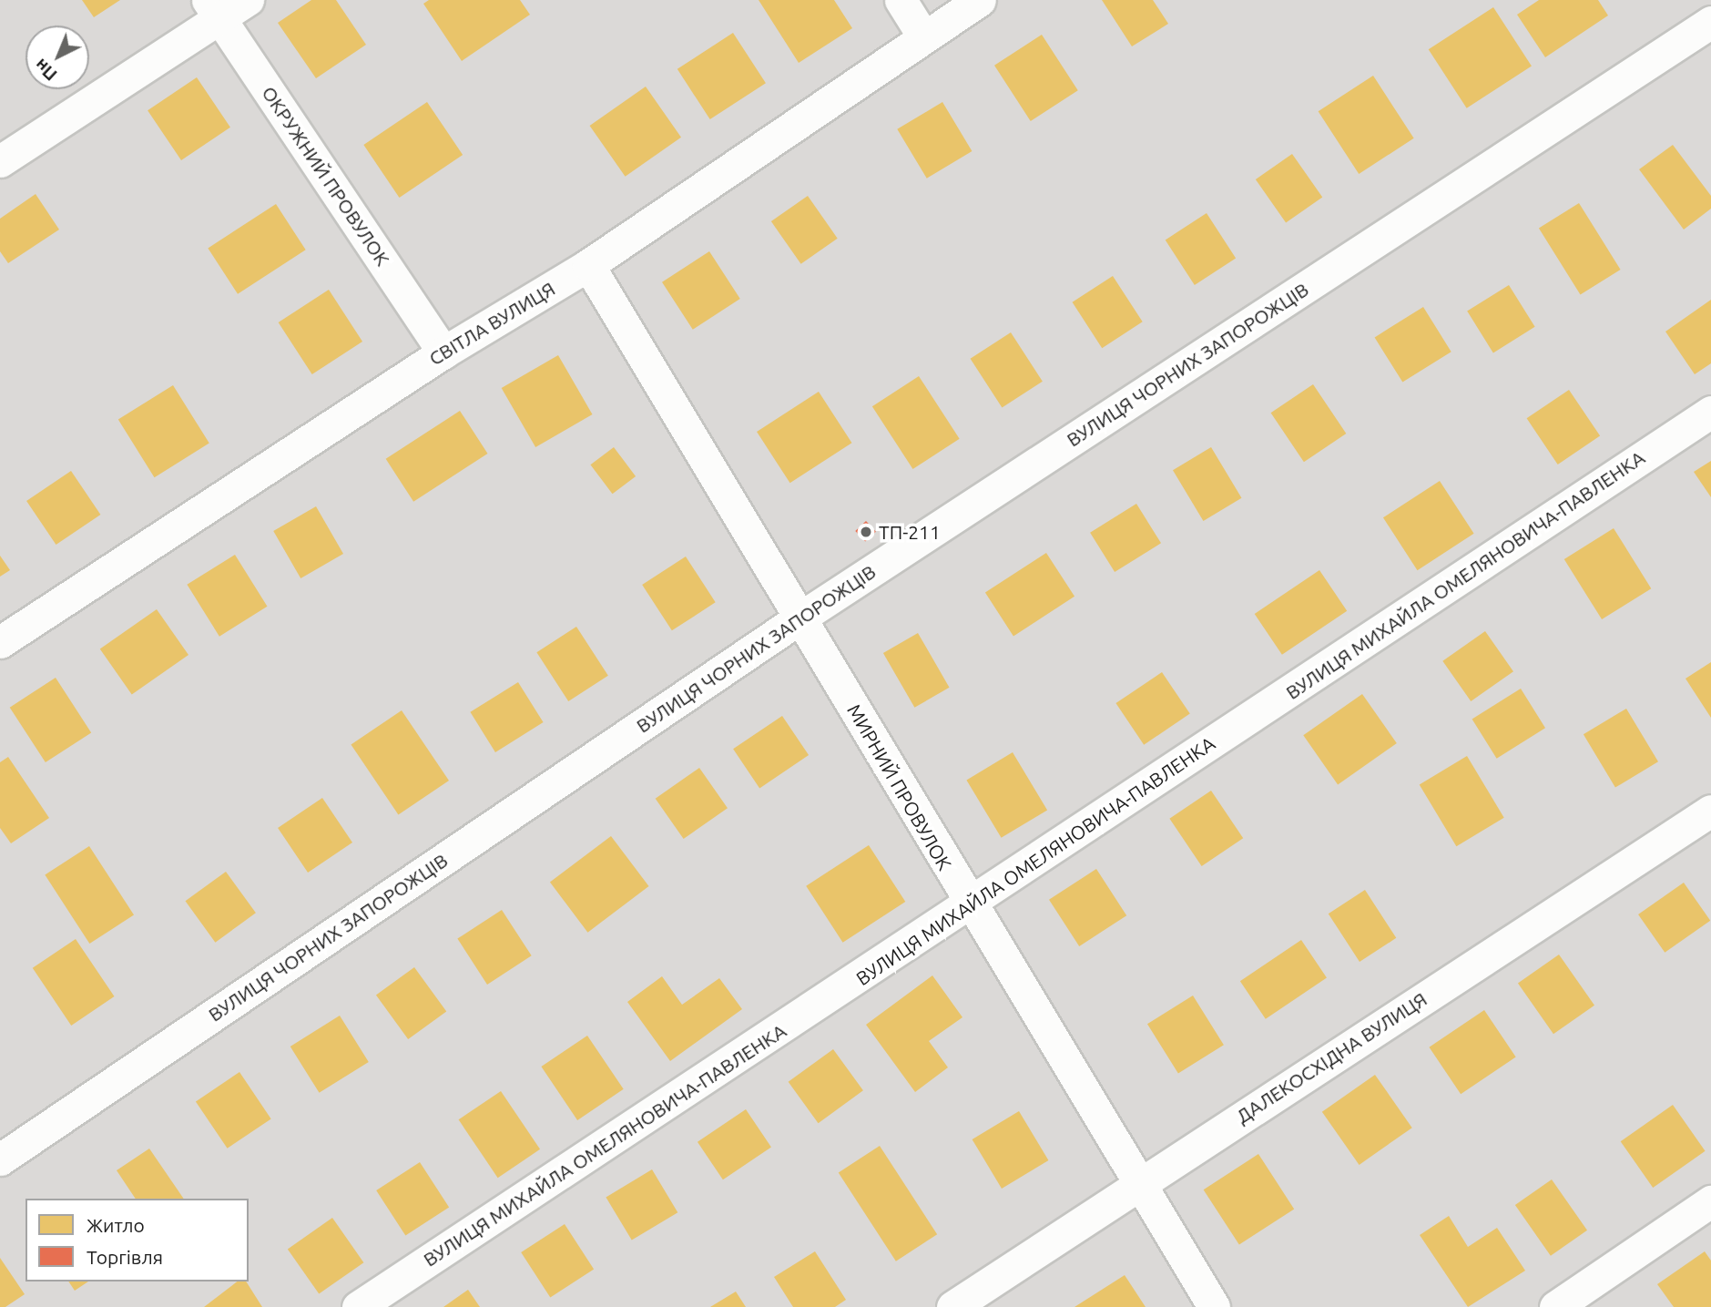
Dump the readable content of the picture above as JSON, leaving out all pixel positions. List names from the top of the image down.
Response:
{
  "streets": {
    "street": [
      "ОКРУЖНИЙ ПРОВУЛОК",
      "СВІТЛА ВУЛИЦЯ",
      "ВУЛИЦЯ ЧОРНИХ ЗАПОРОЖЦІВ",
      "ВУЛИЦЯ МИХАЙЛА ОМЕЛЯНОВИЧА-ПАВЛЕНКА",
      "МИРНИЙ ПРОВУЛОК",
      "ДАЛЕКОСХІДНА ВУЛИЦЯ"
    ]
  },
  "crossings": [
    ["ОКРУЖНИЙ ПРОВУЛОК", "СВІТЛА ВУЛИЦЯ"],
    ["СВІТЛА ВУЛИЦЯ", "МИРНИЙ ПРОВУЛОК"],
    ["ВУЛИЦЯ ЧОРНИХ ЗАПОРОЖЦІВ", "МИРНИЙ ПРОВУЛОК"],
    ["ВУЛИЦЯ МИХАЙЛА ОМЕЛЯНОВИЧА-ПАВЛЕНКА", "МИРНИЙ ПРОВУЛОК"],
    ["МИРНИЙ ПРОВУЛОК", "ДАЛЕКОСХІДНА ВУЛИЦЯ"]
  ],
  "places": ["ТП-211"],
  "legend": ["Житло", "Торгівля"],
  "north": "bottom left"
}
